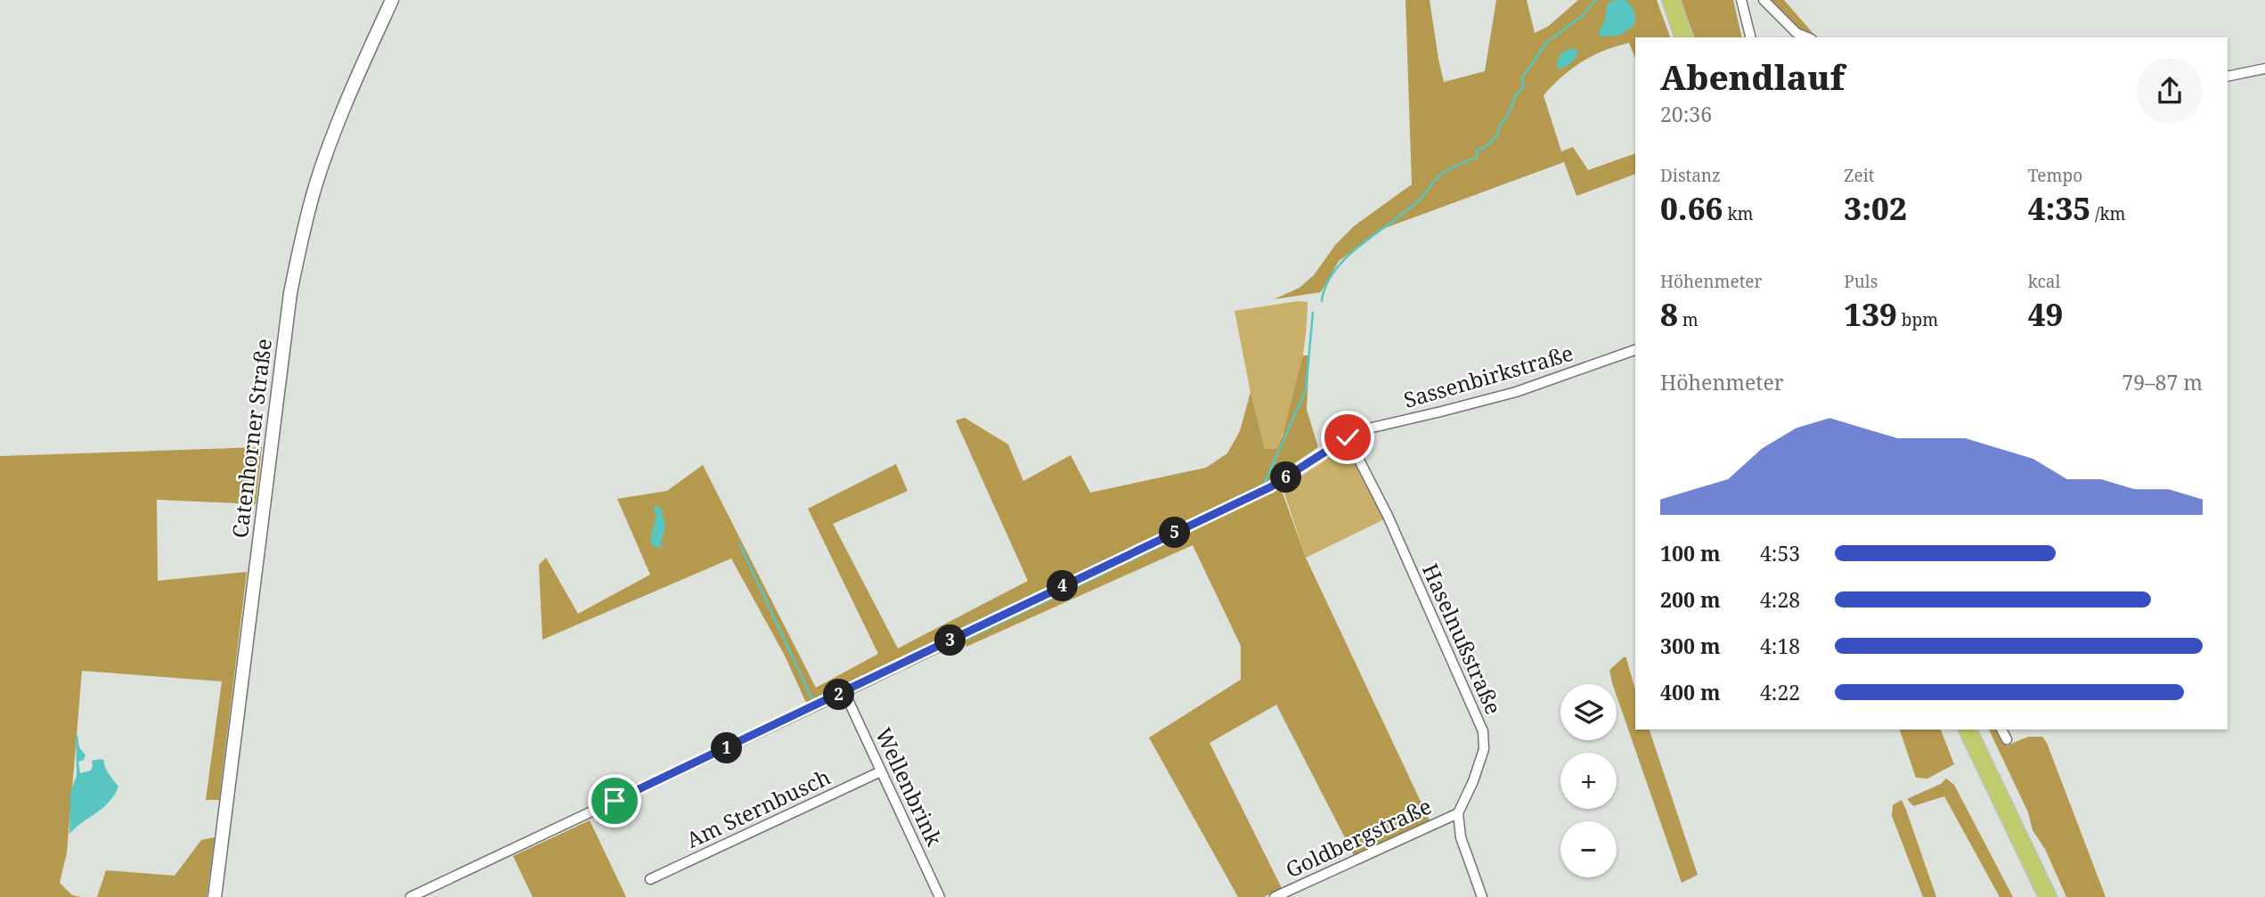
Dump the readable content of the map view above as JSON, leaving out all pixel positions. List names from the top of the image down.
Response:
{
  "streets": {
    "street": [
      "Sassenbirkstraße",
      "Catenhorner Straße",
      "Haselnußstraße",
      "Wellenbrink",
      "Am Sternbusch",
      "Goldbergstraße"
    ]
  },
  "crossings": [
    ["Sassenbirkstraße", "Haselnußstraße"],
    ["Sassenbirkstraße", "Wellenbrink"],
    ["Haselnußstraße", "Goldbergstraße"],
    ["Wellenbrink", "Am Sternbusch"]
  ],
  "page": {
    "heading": ["Abendlauf", "20:36"],
    "stats": [
      ["Distanz", "0.66 km"],
      ["Zeit", "3:02"],
      ["Tempo", "4:35 /km"],
      ["Höhenmeter", "8 m"],
      ["Puls", "139 bpm"],
      ["kcal", "49"]
    ],
    "chart": ["Höhenmeter", "79–87 m"],
    "pins": [
      "6",
      "5",
      "4",
      "3",
      "2",
      "1"
    ],
    "list": [
      {
        "name": "100 m",
        "note": "4:53"
      },
      {
        "name": "200 m",
        "note": "4:28"
      },
      {
        "name": "300 m",
        "note": "4:18"
      },
      {
        "name": "400 m",
        "note": "4:22"
      }
    ],
    "map_buttons": ["+", "−"]
  }
}
